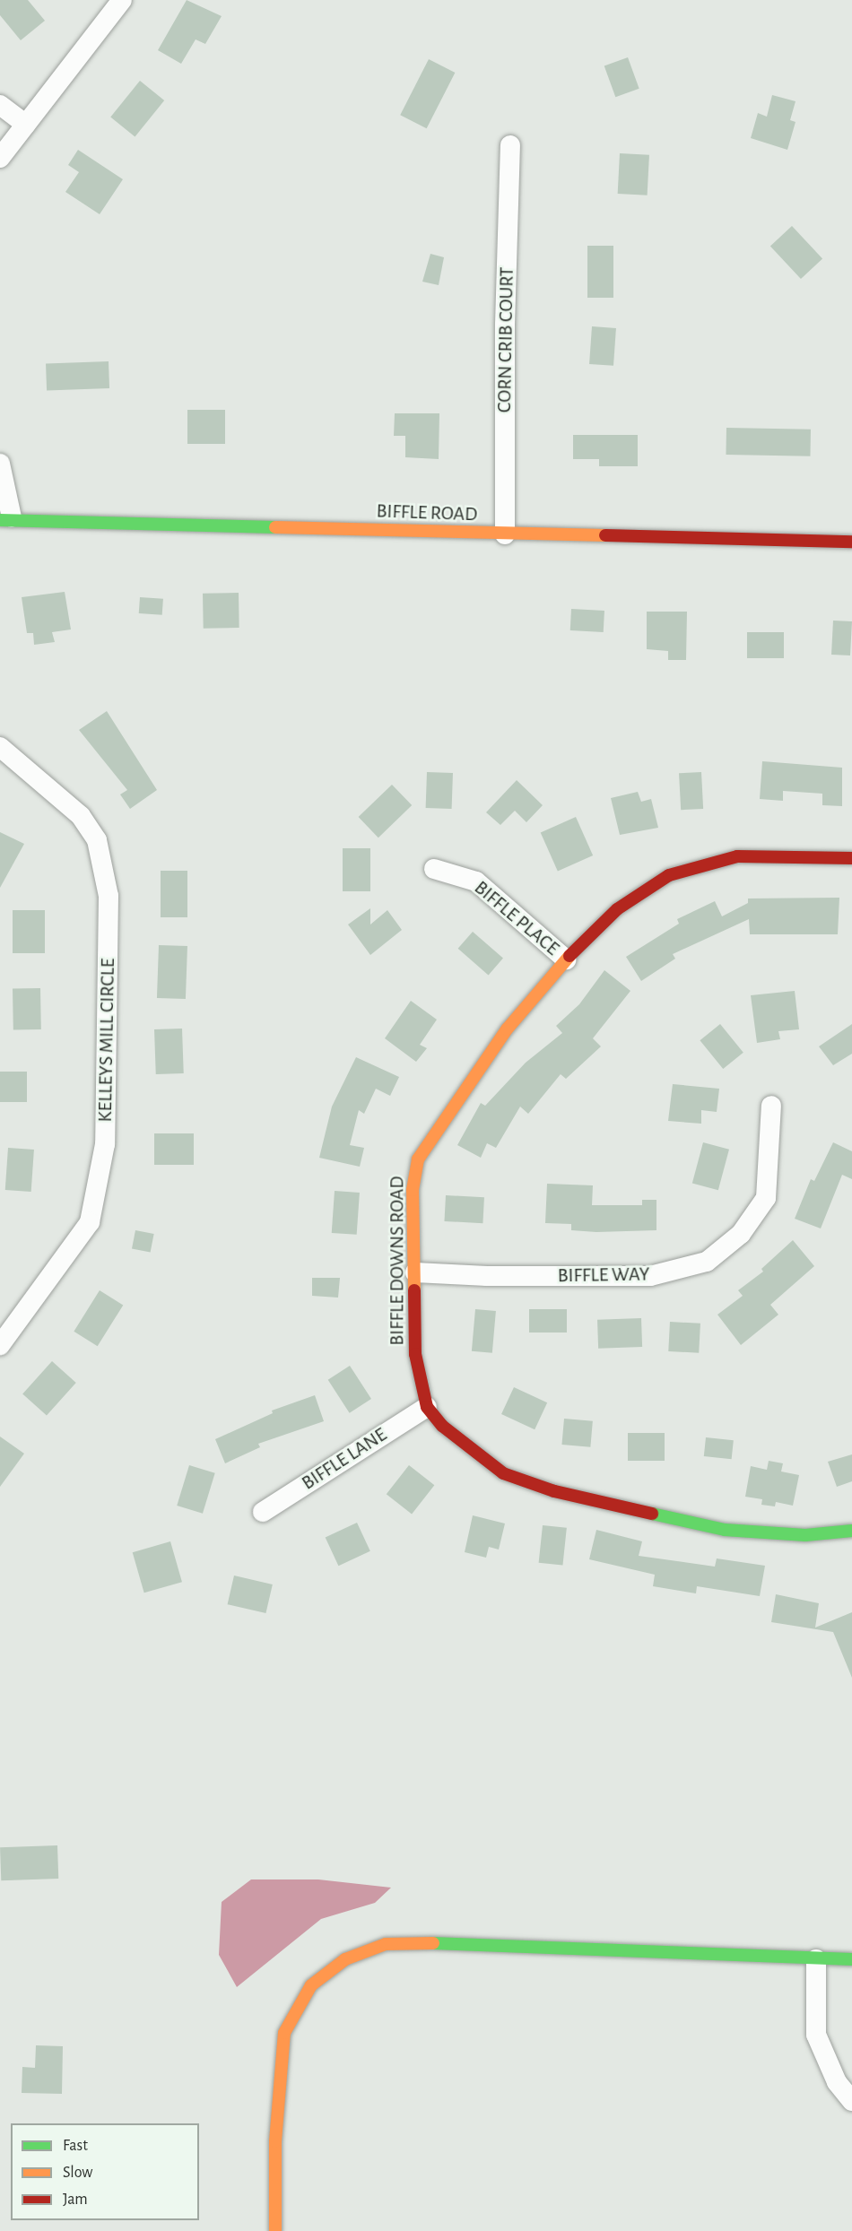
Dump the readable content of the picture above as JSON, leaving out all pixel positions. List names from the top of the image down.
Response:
{
  "streets": {
    "street": [
      "CORN CRIB COURT",
      "BIFFLE ROAD",
      "BIFFLE PLACE",
      "KELLEYS MILL CIRCLE",
      "BIFFLE DOWNS ROAD",
      "BIFFLE WAY",
      "BIFFLE LANE"
    ]
  },
  "crossings": [
    ["CORN CRIB COURT", "BIFFLE ROAD"],
    ["BIFFLE PLACE", "BIFFLE DOWNS ROAD"],
    ["BIFFLE DOWNS ROAD", "BIFFLE WAY"],
    ["BIFFLE DOWNS ROAD", "BIFFLE LANE"]
  ],
  "legend": ["Fast", "Slow", "Jam"]
}
